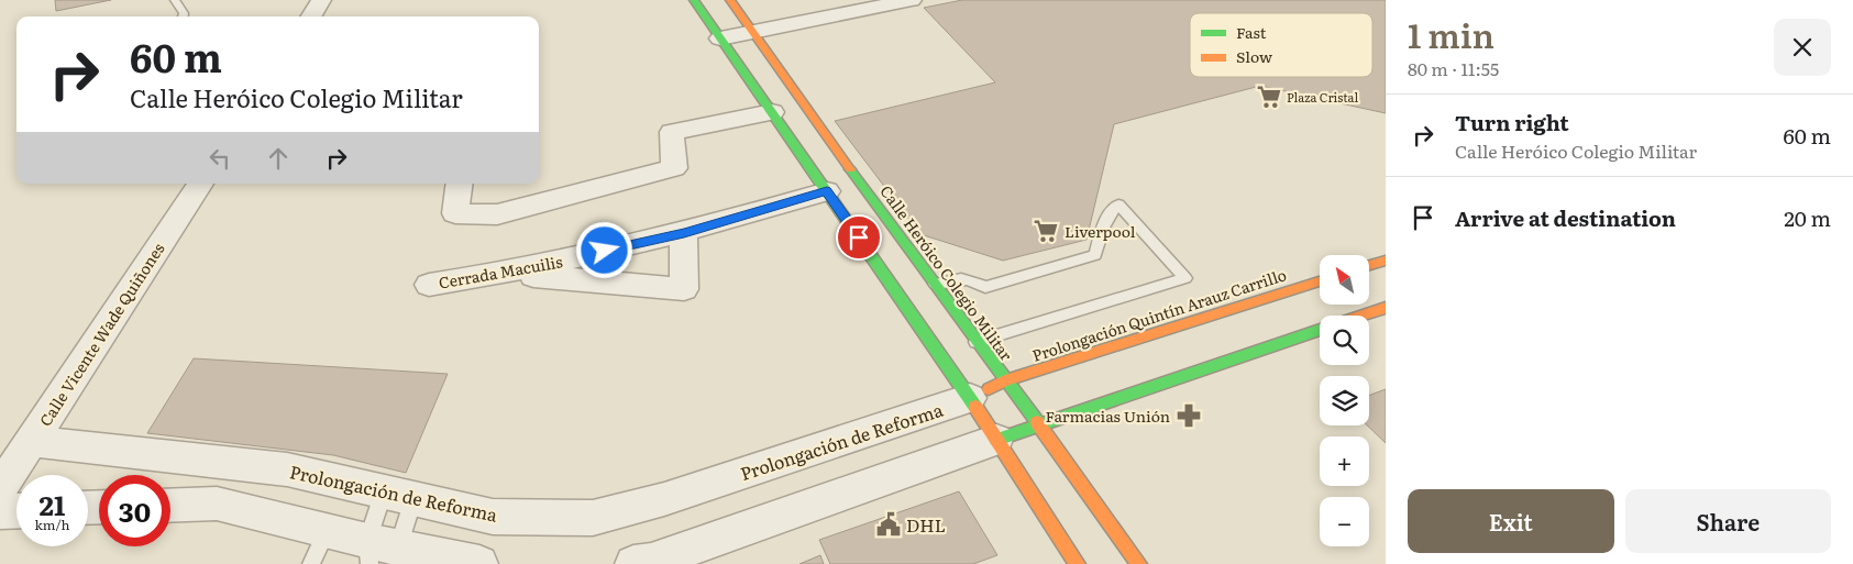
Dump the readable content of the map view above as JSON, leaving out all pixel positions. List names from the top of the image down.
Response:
{
  "streets": {
    "main road": ["Calle Heróico Colegio Militar", "Prolongación Quintín Arauz Carrillo"],
    "street": ["Cerrada Macuilis", "Calle Vicente Wade Quiñones", "Prolongación de Reforma"]
  },
  "crossings": [
    ["Calle Heróico Colegio Militar", "Prolongación Quintín Arauz Carrillo"],
    ["Prolongación Quintín Arauz Carrillo", "Prolongación de Reforma"],
    ["Calle Vicente Wade Quiñones", "Prolongación de Reforma"]
  ],
  "places": {
    "supermarket": ["Plaza Cristal", "Liverpool"],
    "pharmacy": ["Farmacias Unión"],
    "public building": ["DHL"]
  },
  "legend": ["Fast", "Slow"],
  "north": "top left",
  "page": {
    "heading": ["1 min", "80 m · 11:55"],
    "turn": ["60 m", "Calle Heróico Colegio Militar"],
    "list": [
      {
        "name": "Turn right",
        "note": "Calle Heróico Colegio Militar",
        "value": "60 m"
      },
      {
        "name": "Arrive at destination",
        "value": "20 m"
      }
    ],
    "map_buttons": ["+", "−"],
    "speed": "21 km/h",
    "limit": "30",
    "buttons": ["Exit", "Share"]
  }
}
